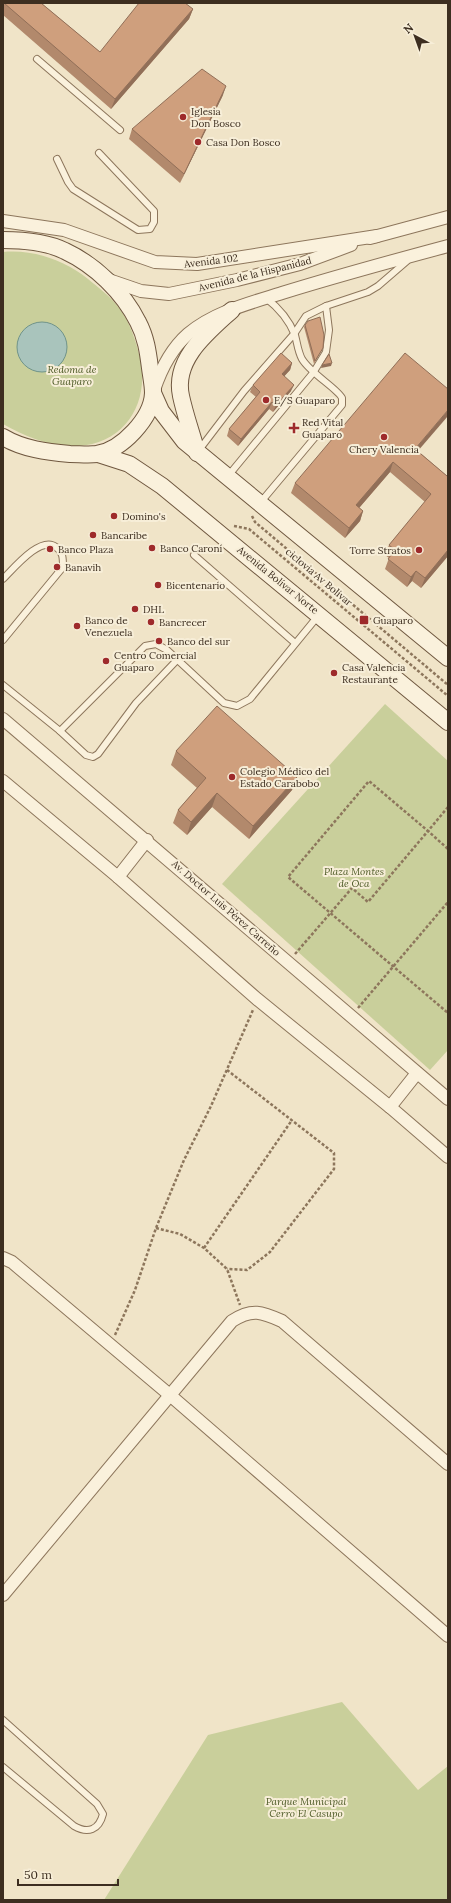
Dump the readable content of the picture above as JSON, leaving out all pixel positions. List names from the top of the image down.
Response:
{
  "streets": {
    "main road": ["Avenida Bolívar Norte"],
    "street": ["Avenida 102", "Avenida de la Hispanidad", "Av. Doctor Luis Pérez Carreño"],
    "path": ["ciclovia Av Bolivar"]
  },
  "crossings": [
    ["Avenida 102", "Avenida de la Hispanidad"],
    ["ciclovia Av Bolivar", "Avenida Bolívar Norte"]
  ],
  "parks": ["Redoma de Guaparo", "Plaza Montes de Oca", "Parque Municipal Cerro El Casupo"],
  "places": {
    "other": [
      "Iglesia Don Bosco",
      "Casa Don Bosco",
      "E/S Guaparo",
      "Chery Valencia",
      "Domino's",
      "Bancaribe",
      "Banco Caroní",
      "Banco Plaza",
      "Torre Stratos",
      "Banavih",
      "Bicentenario",
      "DHL",
      "Bancrecer",
      "Banco de Venezuela",
      "Banco del sur",
      "Centro Comercial Guaparo",
      "Casa Valencia Restaurante",
      "Colegio Médico del Estado Carabobo"
    ],
    "health": ["Red Vital Guaparo"],
    "transit": ["Guaparo"]
  },
  "scale_bar": "50 m",
  "north": "top left"
}
